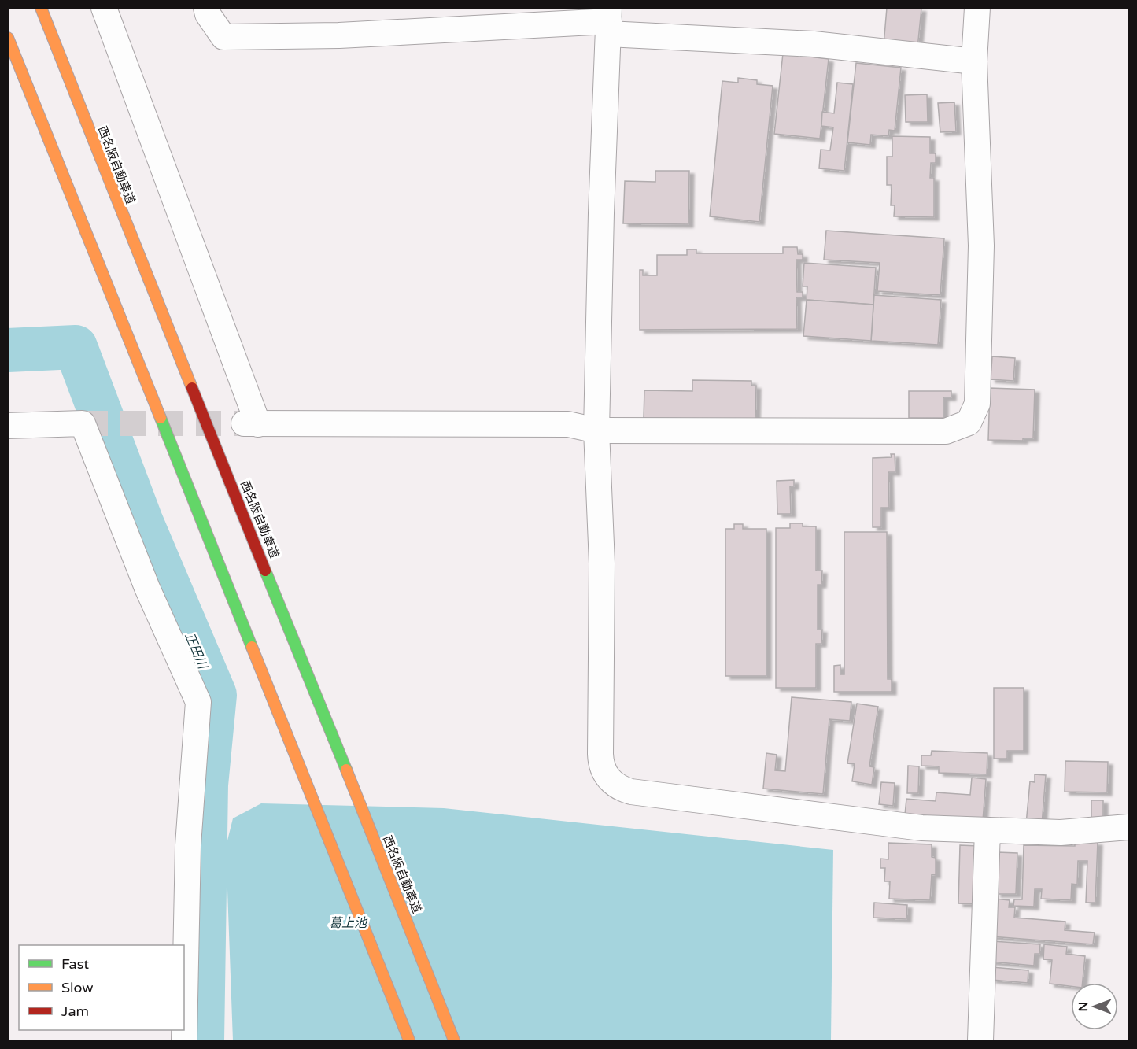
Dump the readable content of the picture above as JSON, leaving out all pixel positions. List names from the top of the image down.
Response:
{
  "streets": {
    "highway": ["西名阪自動車道"]
  },
  "water": ["正田川", "葛上池"],
  "legend": ["Fast", "Slow", "Jam"],
  "north": "left"
}
